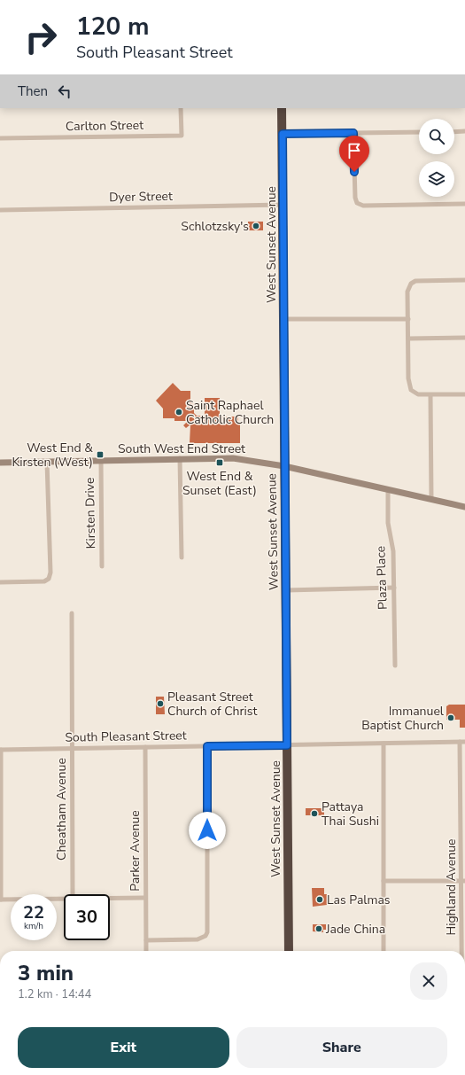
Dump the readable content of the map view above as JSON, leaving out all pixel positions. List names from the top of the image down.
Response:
{
  "streets": {
    "highway": ["West Sunset Avenue"],
    "street": [
      "Carlton Street",
      "Dyer Street",
      "South West End Street",
      "Kirsten Drive",
      "Plaza Place",
      "South Pleasant Street",
      "Cheatham Avenue",
      "Parker Avenue",
      "Highland Avenue"
    ]
  },
  "crossings": [
    ["Dyer Street", "West Sunset Avenue"],
    ["West Sunset Avenue", "South West End Street"],
    ["West Sunset Avenue", "South Pleasant Street"],
    ["South West End Street", "Kirsten Drive"],
    ["South West End Street", "Plaza Place"],
    ["South Pleasant Street", "Cheatham Avenue"],
    ["South Pleasant Street", "Parker Avenue"],
    ["South Pleasant Street", "Highland Avenue"]
  ],
  "places": {
    "other": [
      "Schlotzsky's",
      "Saint Raphael Catholic Church",
      "Pleasant Street Church of Christ",
      "Immanuel Baptist Church",
      "Pattaya Thai Sushi",
      "Las Palmas",
      "Jade China"
    ],
    "transit": ["West End & Kirsten (West)", "West End & Sunset (East)"]
  },
  "page": {
    "turn": ["120 m", "South Pleasant Street"],
    "then": "Then",
    "speed": "22 km/h",
    "limit": "30",
    "heading": ["3 min", "1.2 km · 14:44"],
    "buttons": ["Exit", "Share"]
  }
}
